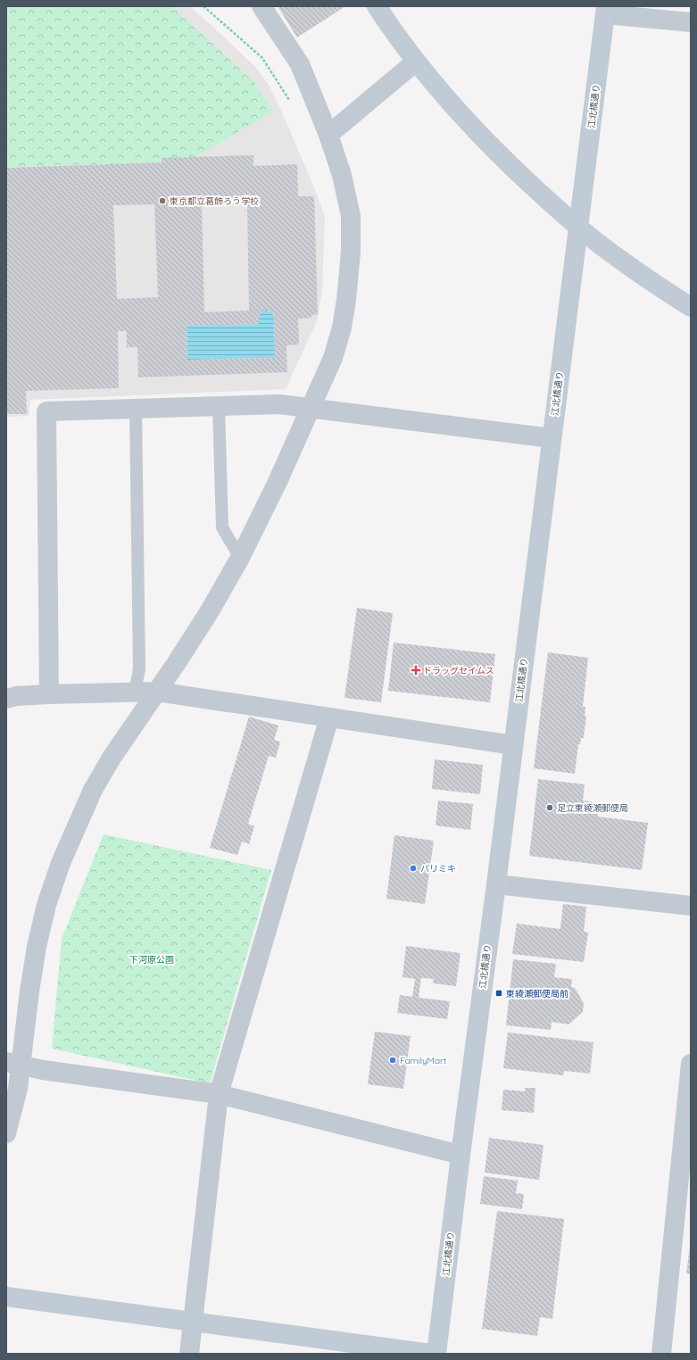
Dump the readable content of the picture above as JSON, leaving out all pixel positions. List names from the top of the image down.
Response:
{
  "streets": {
    "main road": ["江北橋通り"]
  },
  "parks": ["下河原公園"],
  "places": {
    "other": [
      "東京都立葛飾ろう学校",
      "足立東綾瀬郵便局",
      "パリミキ",
      "FamilyMart"
    ],
    "health": ["ドラッグセイムス"],
    "transit": ["東綾瀬郵便局前"]
  }
}
